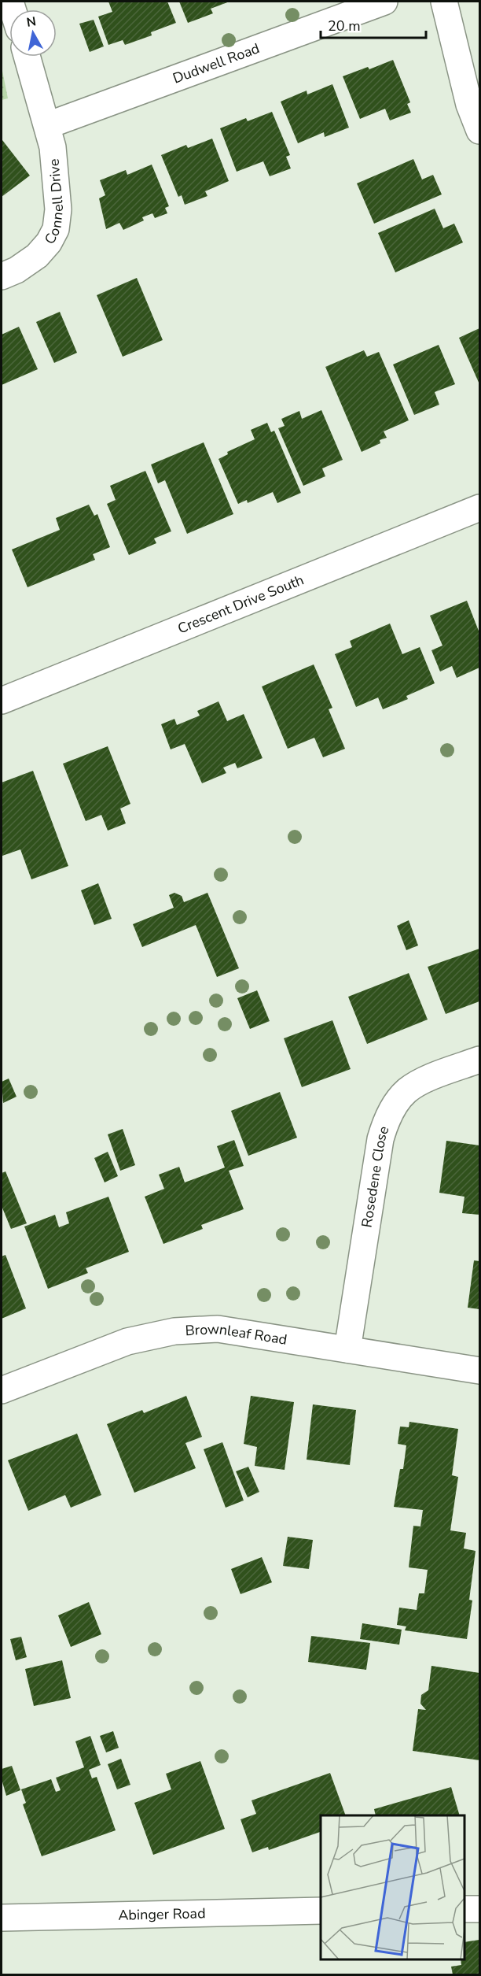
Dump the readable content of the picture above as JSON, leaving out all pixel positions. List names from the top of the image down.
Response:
{
  "streets": {
    "street": [
      "Dudwell Road",
      "Connell Drive",
      "Crescent Drive South",
      "Rosedene Close",
      "Brownleaf Road",
      "Abinger Road"
    ]
  },
  "crossings": [
    ["Dudwell Road", "Connell Drive"],
    ["Rosedene Close", "Brownleaf Road"]
  ],
  "scale_bar": "20 m",
  "north": "top"
}
